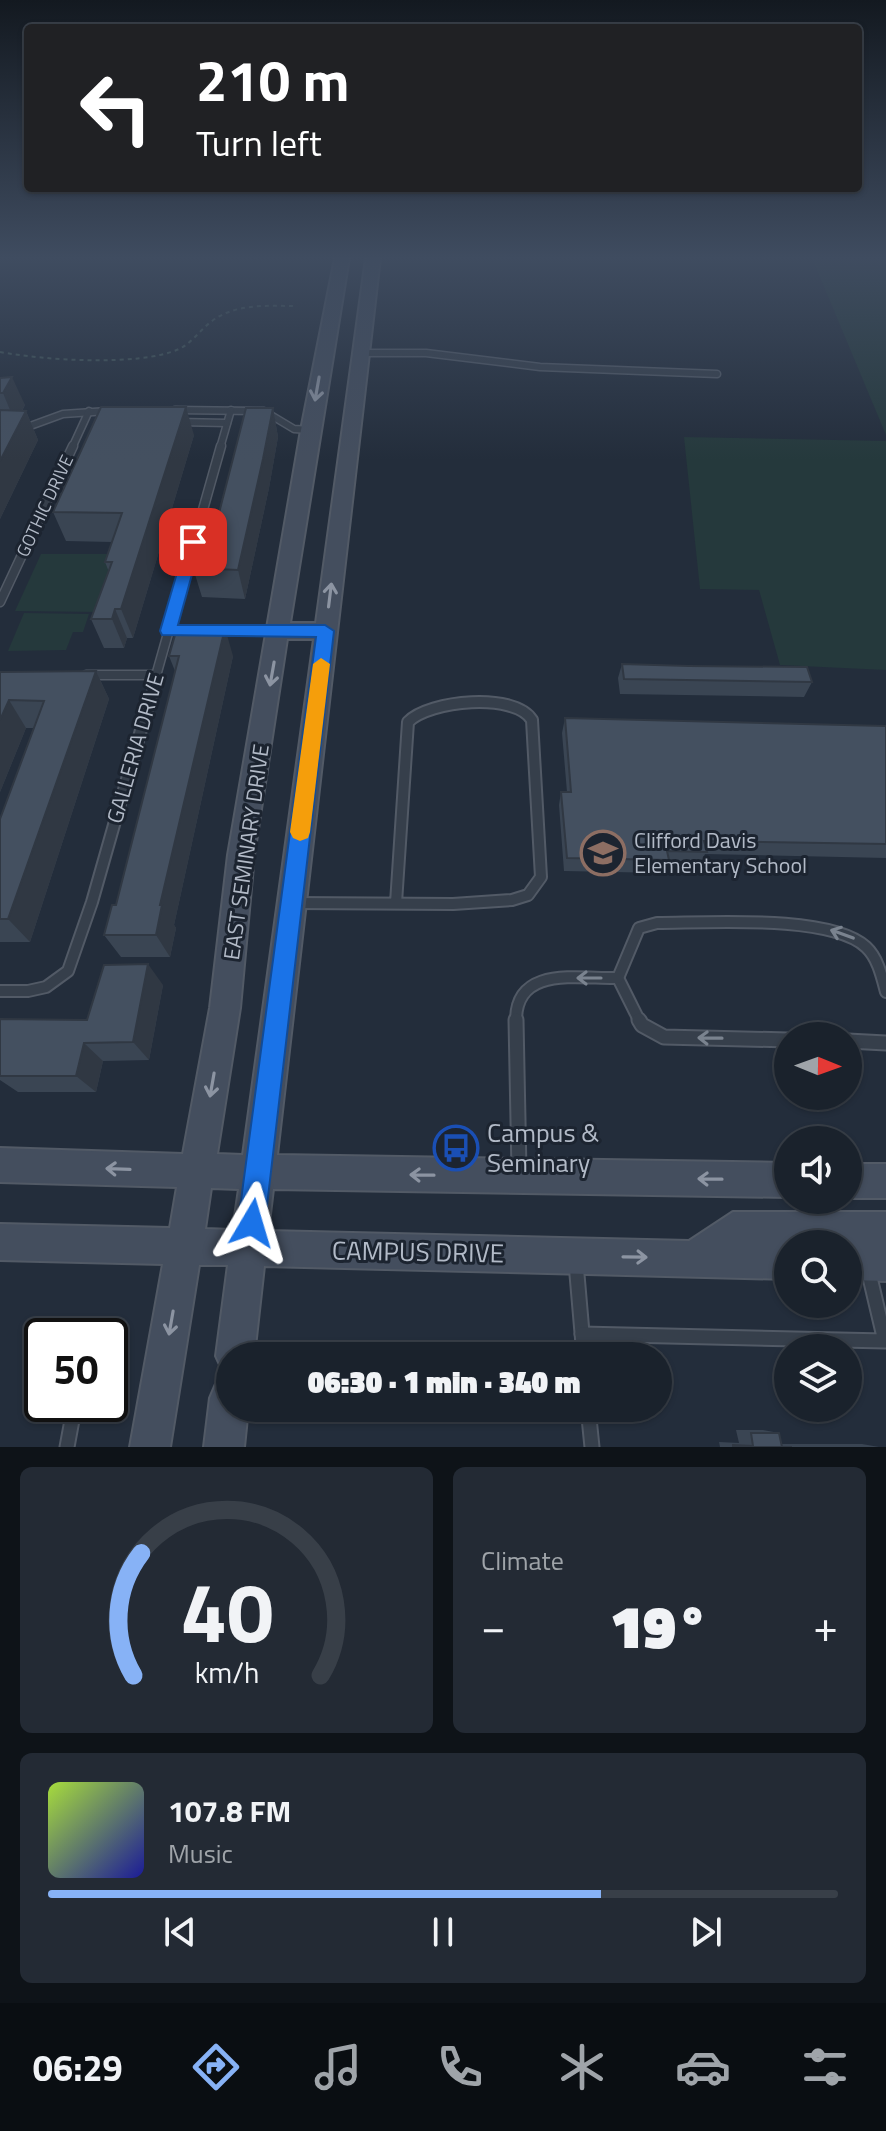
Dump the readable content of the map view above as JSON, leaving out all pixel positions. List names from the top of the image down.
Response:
{
  "streets": {
    "main road": ["EAST SEMINARY DRIVE", "CAMPUS DRIVE"],
    "lane": ["GOTHIC DRIVE", "GALLERIA DRIVE"]
  },
  "crossings": [
    ["EAST SEMINARY DRIVE", "CAMPUS DRIVE"]
  ],
  "places": {
    "school or university": ["Clifford Davis Elementary School"],
    "bus stop": ["Campus & Seminary"]
  },
  "north": "right",
  "page": {
    "turn": ["210 m", "Turn left"],
    "limit": "50",
    "trip": "06:30 · 1 min · 340 m",
    "tile": "Climate",
    "heat": ["−", "19°", "+"],
    "song": ["107.8 FM", "Music"],
    "tabs": "06:29",
    "gauge": ["40", "km/h"]
  }
}
